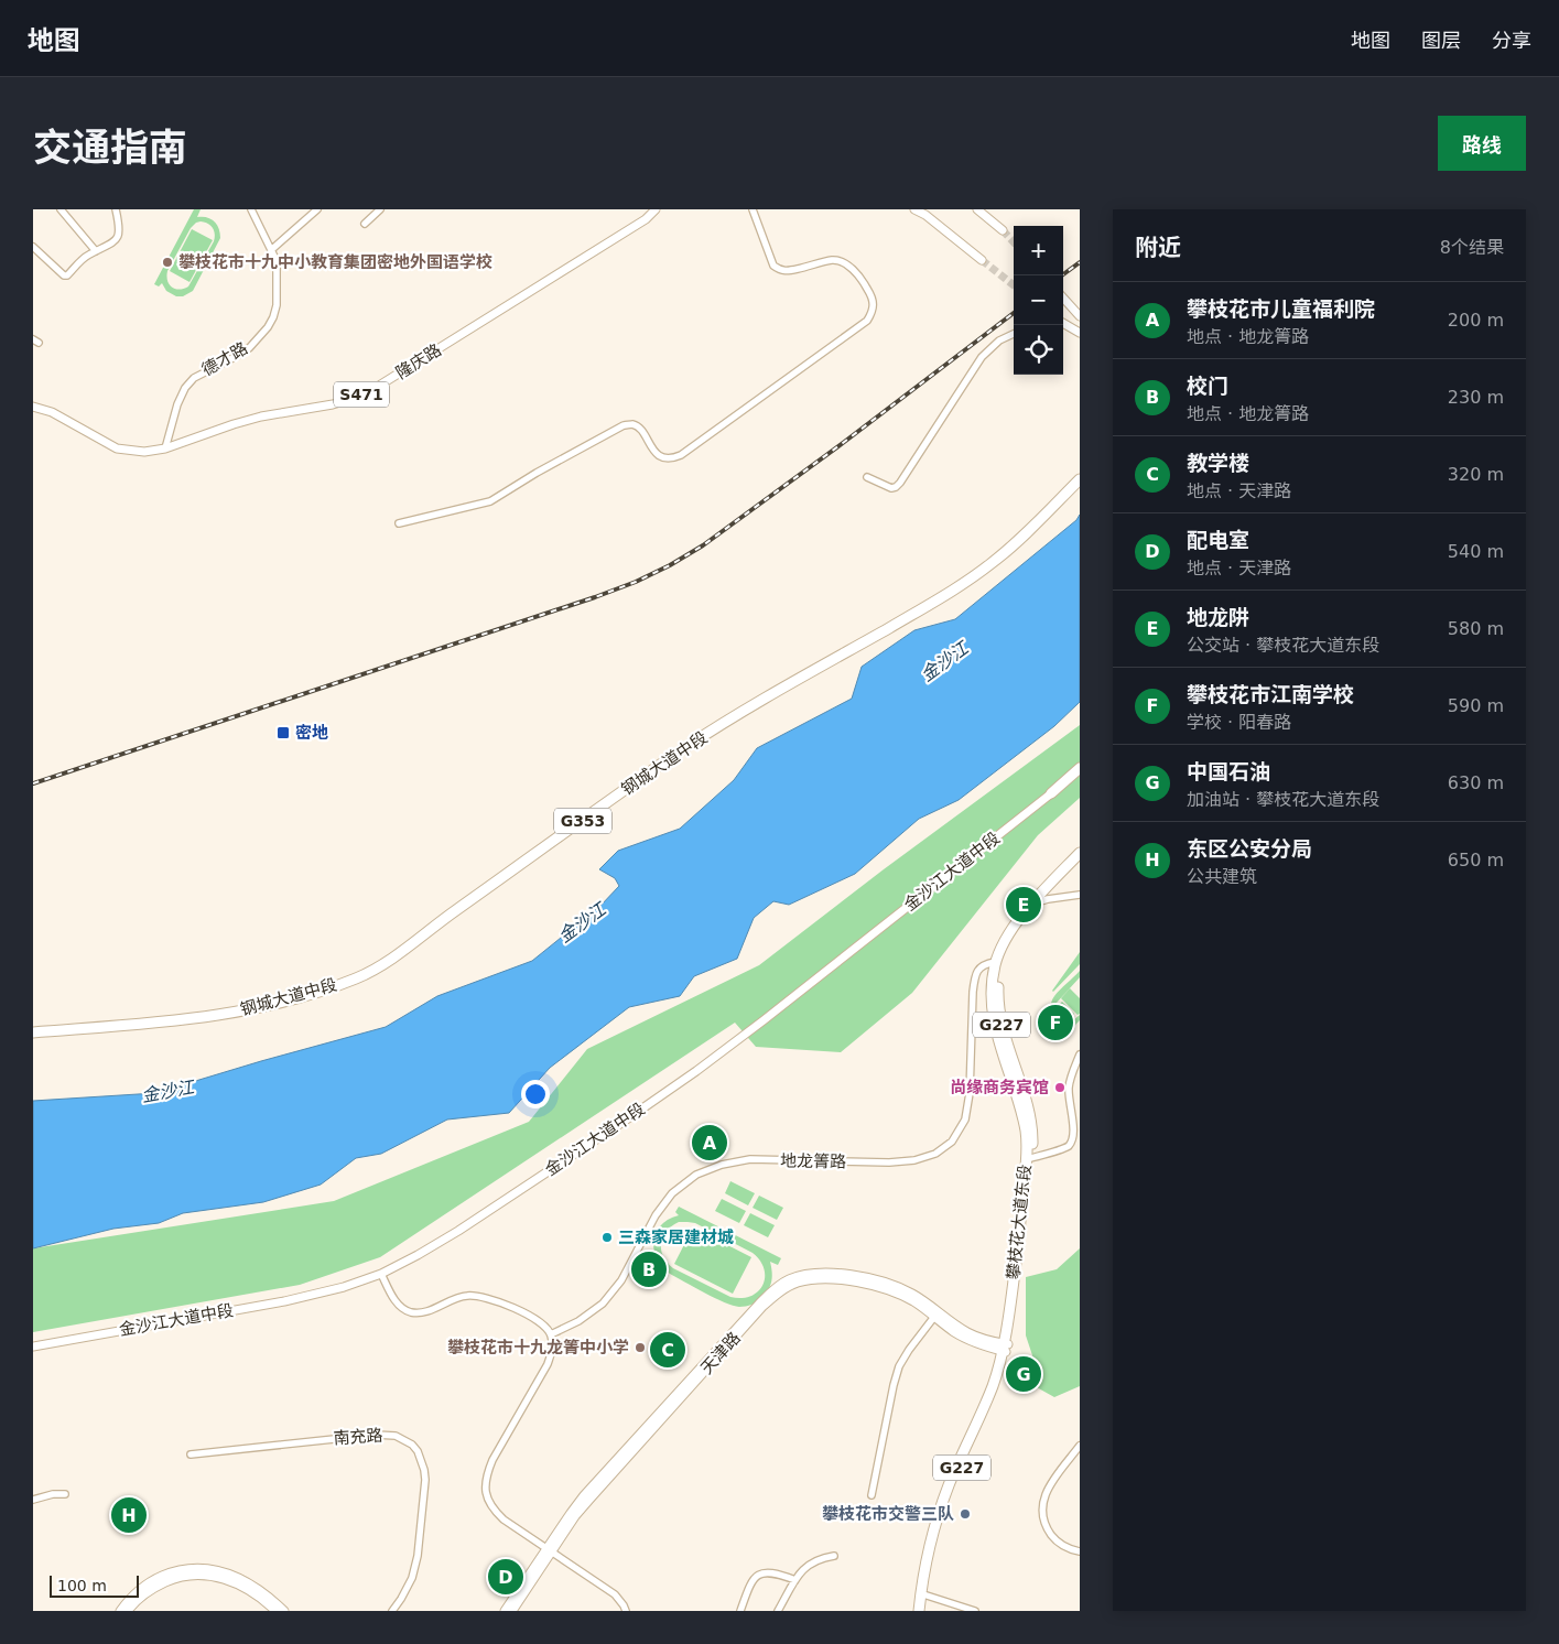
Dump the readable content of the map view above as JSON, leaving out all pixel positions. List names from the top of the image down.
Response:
{
  "streets": {
    "highway": [
      "钢城大道中段",
      "G353",
      "G227",
      "攀枝花大道东段"
    ],
    "main road": [
      "隆庆路",
      "S471",
      "金沙江大道中段",
      "天津路"
    ],
    "street": ["德才路", "地龙箐路", "南充路"]
  },
  "crossings": [
    ["德才路", "隆庆路"],
    ["地龙箐路", "攀枝花大道东段"],
    ["攀枝花大道东段", "天津路"]
  ],
  "water": ["金沙江"],
  "places": {
    "other": [
      "攀枝花市十九中小教育集团密地外国语学校",
      "尚缘商务宾馆",
      "三森家居建材城",
      "攀枝花市十九龙箐中小学",
      "攀枝花市交警三队"
    ],
    "transit": ["密地"]
  },
  "scale_bar": "100 m",
  "page": {
    "header": "地图",
    "nav": ["地图", "图层", "分享"],
    "title": "交通指南",
    "buttons": "路线",
    "heading": ["附近", "8个结果"],
    "map_buttons": ["+", "−"],
    "list": [
      {
        "mark": "A",
        "name": "攀枝花市儿童福利院",
        "note": "地点 · 地龙箐路",
        "value": "200 m"
      },
      {
        "mark": "B",
        "name": "校门",
        "note": "地点 · 地龙箐路",
        "value": "230 m"
      },
      {
        "mark": "C",
        "name": "教学楼",
        "note": "地点 · 天津路",
        "value": "320 m"
      },
      {
        "mark": "D",
        "name": "配电室",
        "note": "地点 · 天津路",
        "value": "540 m"
      },
      {
        "mark": "E",
        "name": "地龙阱",
        "note": "公交站 · 攀枝花大道东段",
        "value": "580 m"
      },
      {
        "mark": "F",
        "name": "攀枝花市江南学校",
        "note": "学校 · 阳春路",
        "value": "590 m"
      },
      {
        "mark": "G",
        "name": "中国石油",
        "note": "加油站 · 攀枝花大道东段",
        "value": "630 m"
      },
      {
        "mark": "H",
        "name": "东区公安分局",
        "note": "公共建筑",
        "value": "650 m"
      }
    ],
    "pins": [
      "E",
      "F",
      "A",
      "B",
      "C",
      "G",
      "H",
      "D"
    ],
    "scale": "100 m"
  }
}
